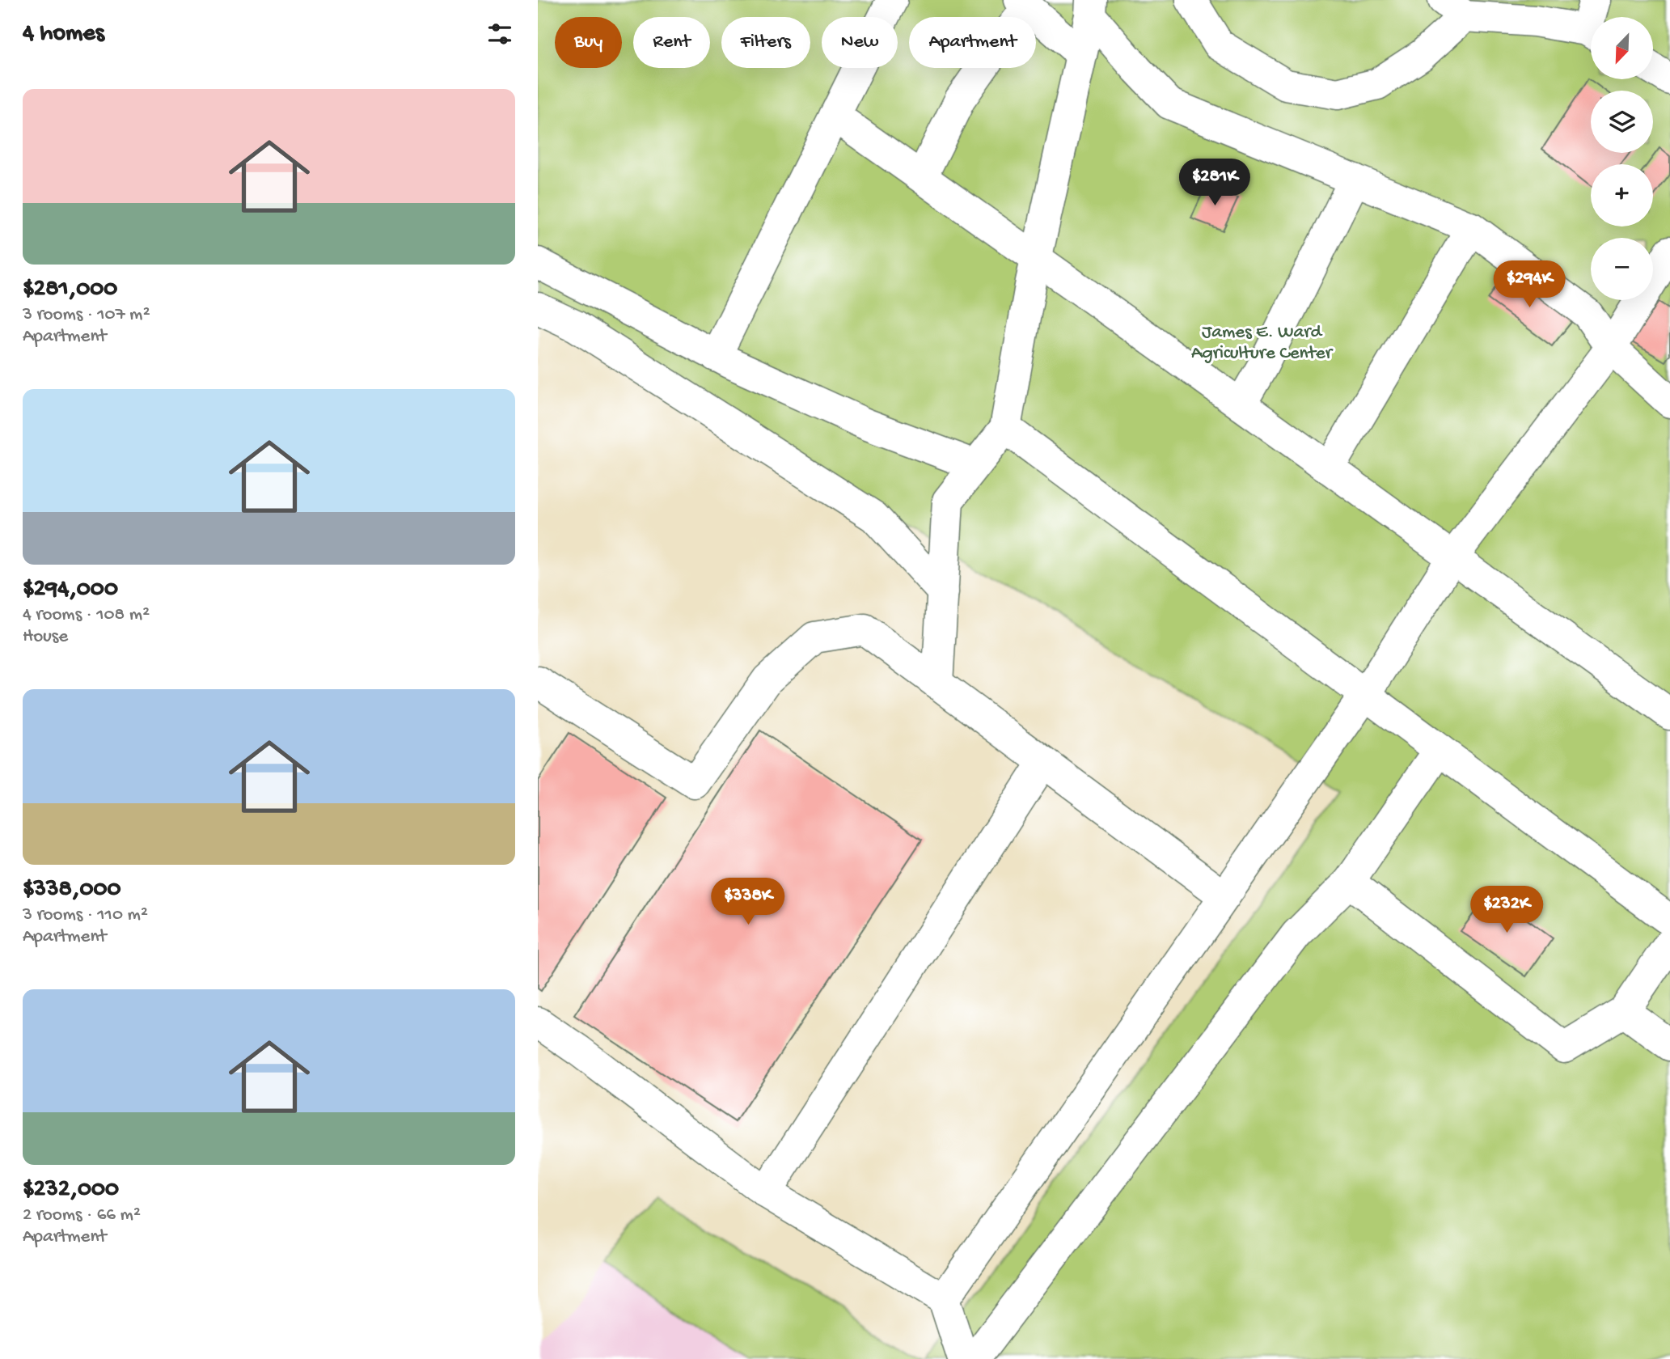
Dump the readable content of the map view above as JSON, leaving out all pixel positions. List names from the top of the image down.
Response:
{
  "parks": ["James E. Ward Agriculture Center"],
  "north": "bottom left",
  "page": {
    "heading": "4 homes",
    "map_buttons": ["+", "−"],
    "chip": [
      "Buy",
      "Rent",
      "Filters",
      "New",
      "Apartment"
    ],
    "list": [
      {
        "name": "$281,000",
        "note": "3 rooms · 107 m² · Apartment"
      },
      {
        "name": "$294,000",
        "note": "4 rooms · 108 m² · House"
      },
      {
        "name": "$338,000",
        "note": "3 rooms · 110 m² · Apartment"
      },
      {
        "name": "$232,000",
        "note": "2 rooms · 66 m² · Apartment"
      }
    ],
    "price": [
      "$281K",
      "$294K",
      "$338K",
      "$232K"
    ]
  }
}
